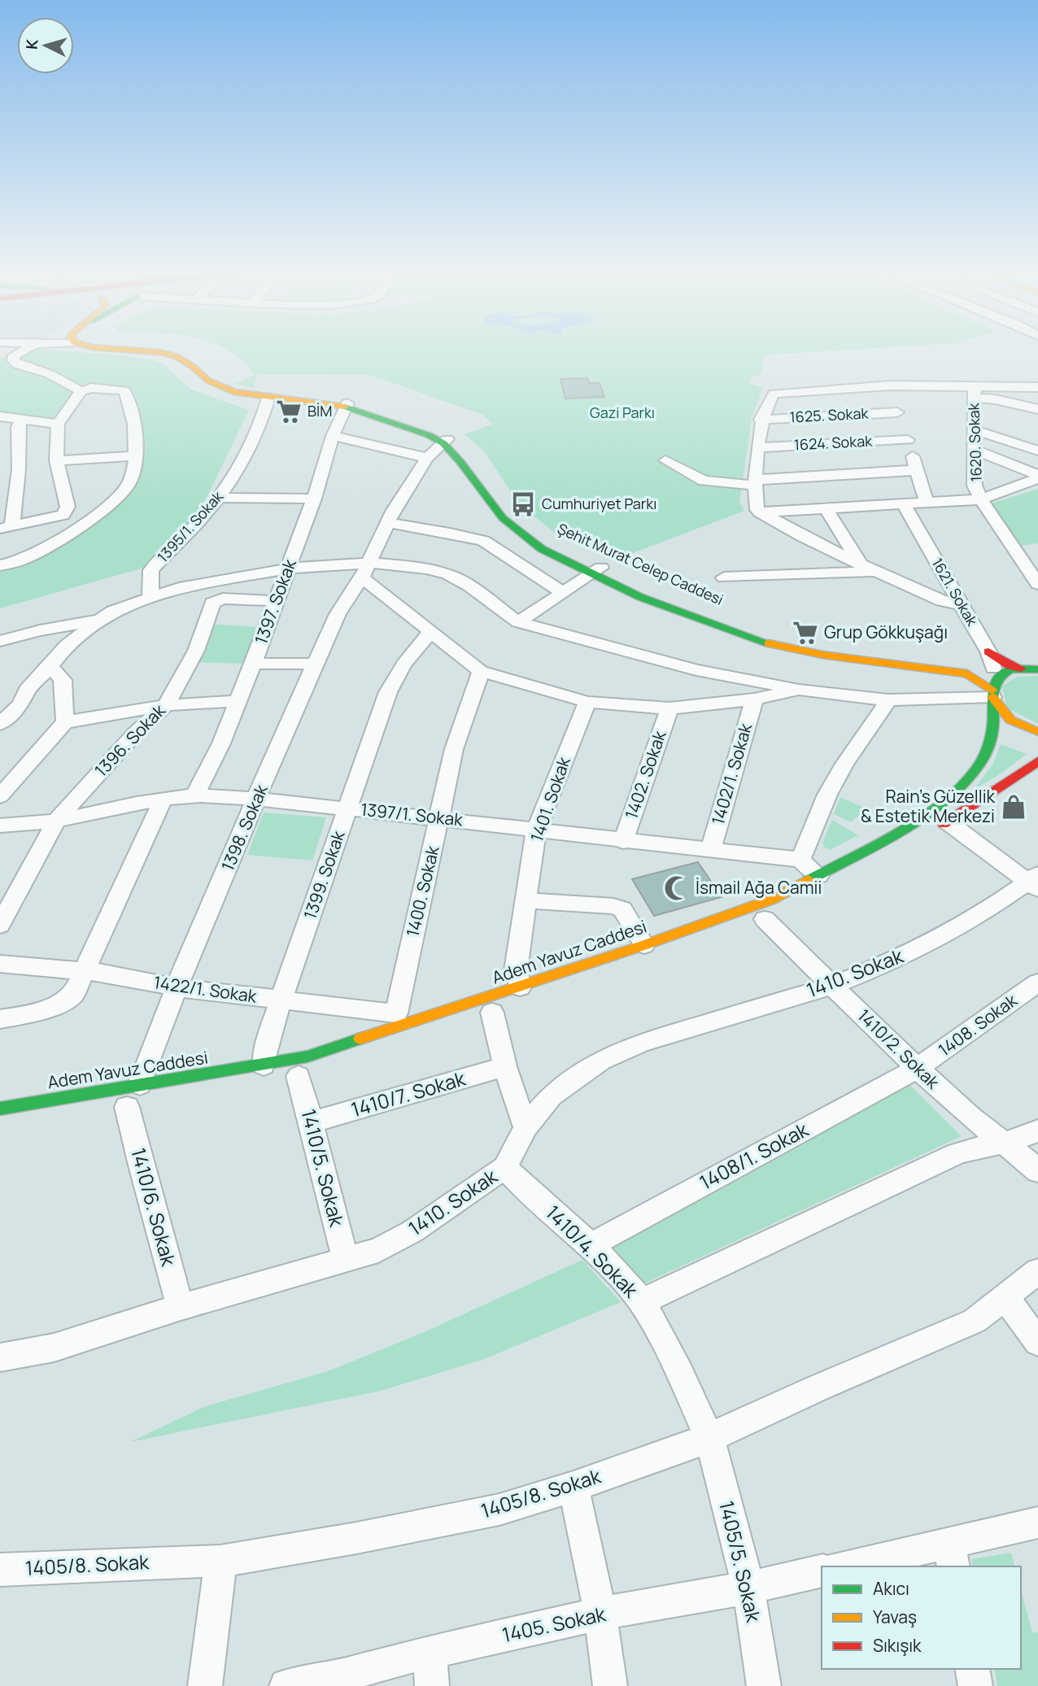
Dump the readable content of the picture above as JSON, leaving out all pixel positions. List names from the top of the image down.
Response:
{
  "streets": {
    "street": [
      "1625. Sokak",
      "1620. Sokak",
      "1624. Sokak",
      "1395/1. Sokak",
      "Şehit Murat Celep Caddesi",
      "1621. Sokak",
      "1397. Sokak",
      "1396. Sokak",
      "1402/1. Sokak",
      "1402. Sokak",
      "1401. Sokak",
      "1397/1. Sokak",
      "1398. Sokak",
      "1399. Sokak",
      "1400. Sokak",
      "Adem Yavuz Caddesi",
      "1410. Sokak",
      "1422/1. Sokak",
      "1408. Sokak",
      "1410/2. Sokak",
      "1410/7. Sokak",
      "1408/1. Sokak",
      "1410/5. Sokak",
      "1410/6. Sokak",
      "1410/4. Sokak",
      "1405/8. Sokak",
      "1405/5. Sokak",
      "1405. Sokak"
    ]
  },
  "crossings": [
    ["1625. Sokak", "1624. Sokak"],
    ["1395/1. Sokak", "Şehit Murat Celep Caddesi"],
    ["Şehit Murat Celep Caddesi", "1621. Sokak"],
    ["Şehit Murat Celep Caddesi", "1397. Sokak"],
    ["Şehit Murat Celep Caddesi", "1398. Sokak"],
    ["Şehit Murat Celep Caddesi", "Adem Yavuz Caddesi"],
    ["1621. Sokak", "Adem Yavuz Caddesi"],
    ["1397. Sokak", "1396. Sokak"],
    ["1397. Sokak", "1397/1. Sokak"],
    ["1396. Sokak", "1397/1. Sokak"],
    ["1402/1. Sokak", "1397/1. Sokak"],
    ["1402. Sokak", "1397/1. Sokak"],
    ["1401. Sokak", "1397/1. Sokak"],
    ["1401. Sokak", "Adem Yavuz Caddesi"],
    ["1397/1. Sokak", "1398. Sokak"],
    ["1397/1. Sokak", "1399. Sokak"],
    ["1397/1. Sokak", "1400. Sokak"],
    ["1398. Sokak", "Adem Yavuz Caddesi"],
    ["1398. Sokak", "1422/1. Sokak"],
    ["1399. Sokak", "Adem Yavuz Caddesi"],
    ["1399. Sokak", "1422/1. Sokak"],
    ["1399. Sokak", "1410/5. Sokak"],
    ["1400. Sokak", "Adem Yavuz Caddesi"],
    ["1400. Sokak", "1422/1. Sokak"],
    ["Adem Yavuz Caddesi", "1422/1. Sokak"],
    ["Adem Yavuz Caddesi", "1410/5. Sokak"],
    ["1410. Sokak", "1410/2. Sokak"],
    ["1410. Sokak", "1410/5. Sokak"],
    ["1410. Sokak", "1410/6. Sokak"],
    ["1410. Sokak", "1410/4. Sokak"],
    ["1408. Sokak", "1410/2. Sokak"],
    ["1408. Sokak", "1408/1. Sokak"],
    ["1410/2. Sokak", "1408/1. Sokak"],
    ["1410/7. Sokak", "1410/5. Sokak"],
    ["1408/1. Sokak", "1410/4. Sokak"],
    ["1410/4. Sokak", "1405/8. Sokak"],
    ["1410/4. Sokak", "1405/5. Sokak"],
    ["1405/8. Sokak", "1405/5. Sokak"],
    ["1405/5. Sokak", "1405. Sokak"]
  ],
  "parks": ["Gazi Parkı"],
  "places": {
    "supermarket": ["BİM", "Grup Gökkuşağı"],
    "bus stop": ["Cumhuriyet Parkı"],
    "shop": ["Rain's Güzellik & Estetik Merkezi"],
    "mosque": ["İsmail Ağa Camii"]
  },
  "legend": ["Akıcı", "Yavaş", "Sıkışık"],
  "north": "left"
}
